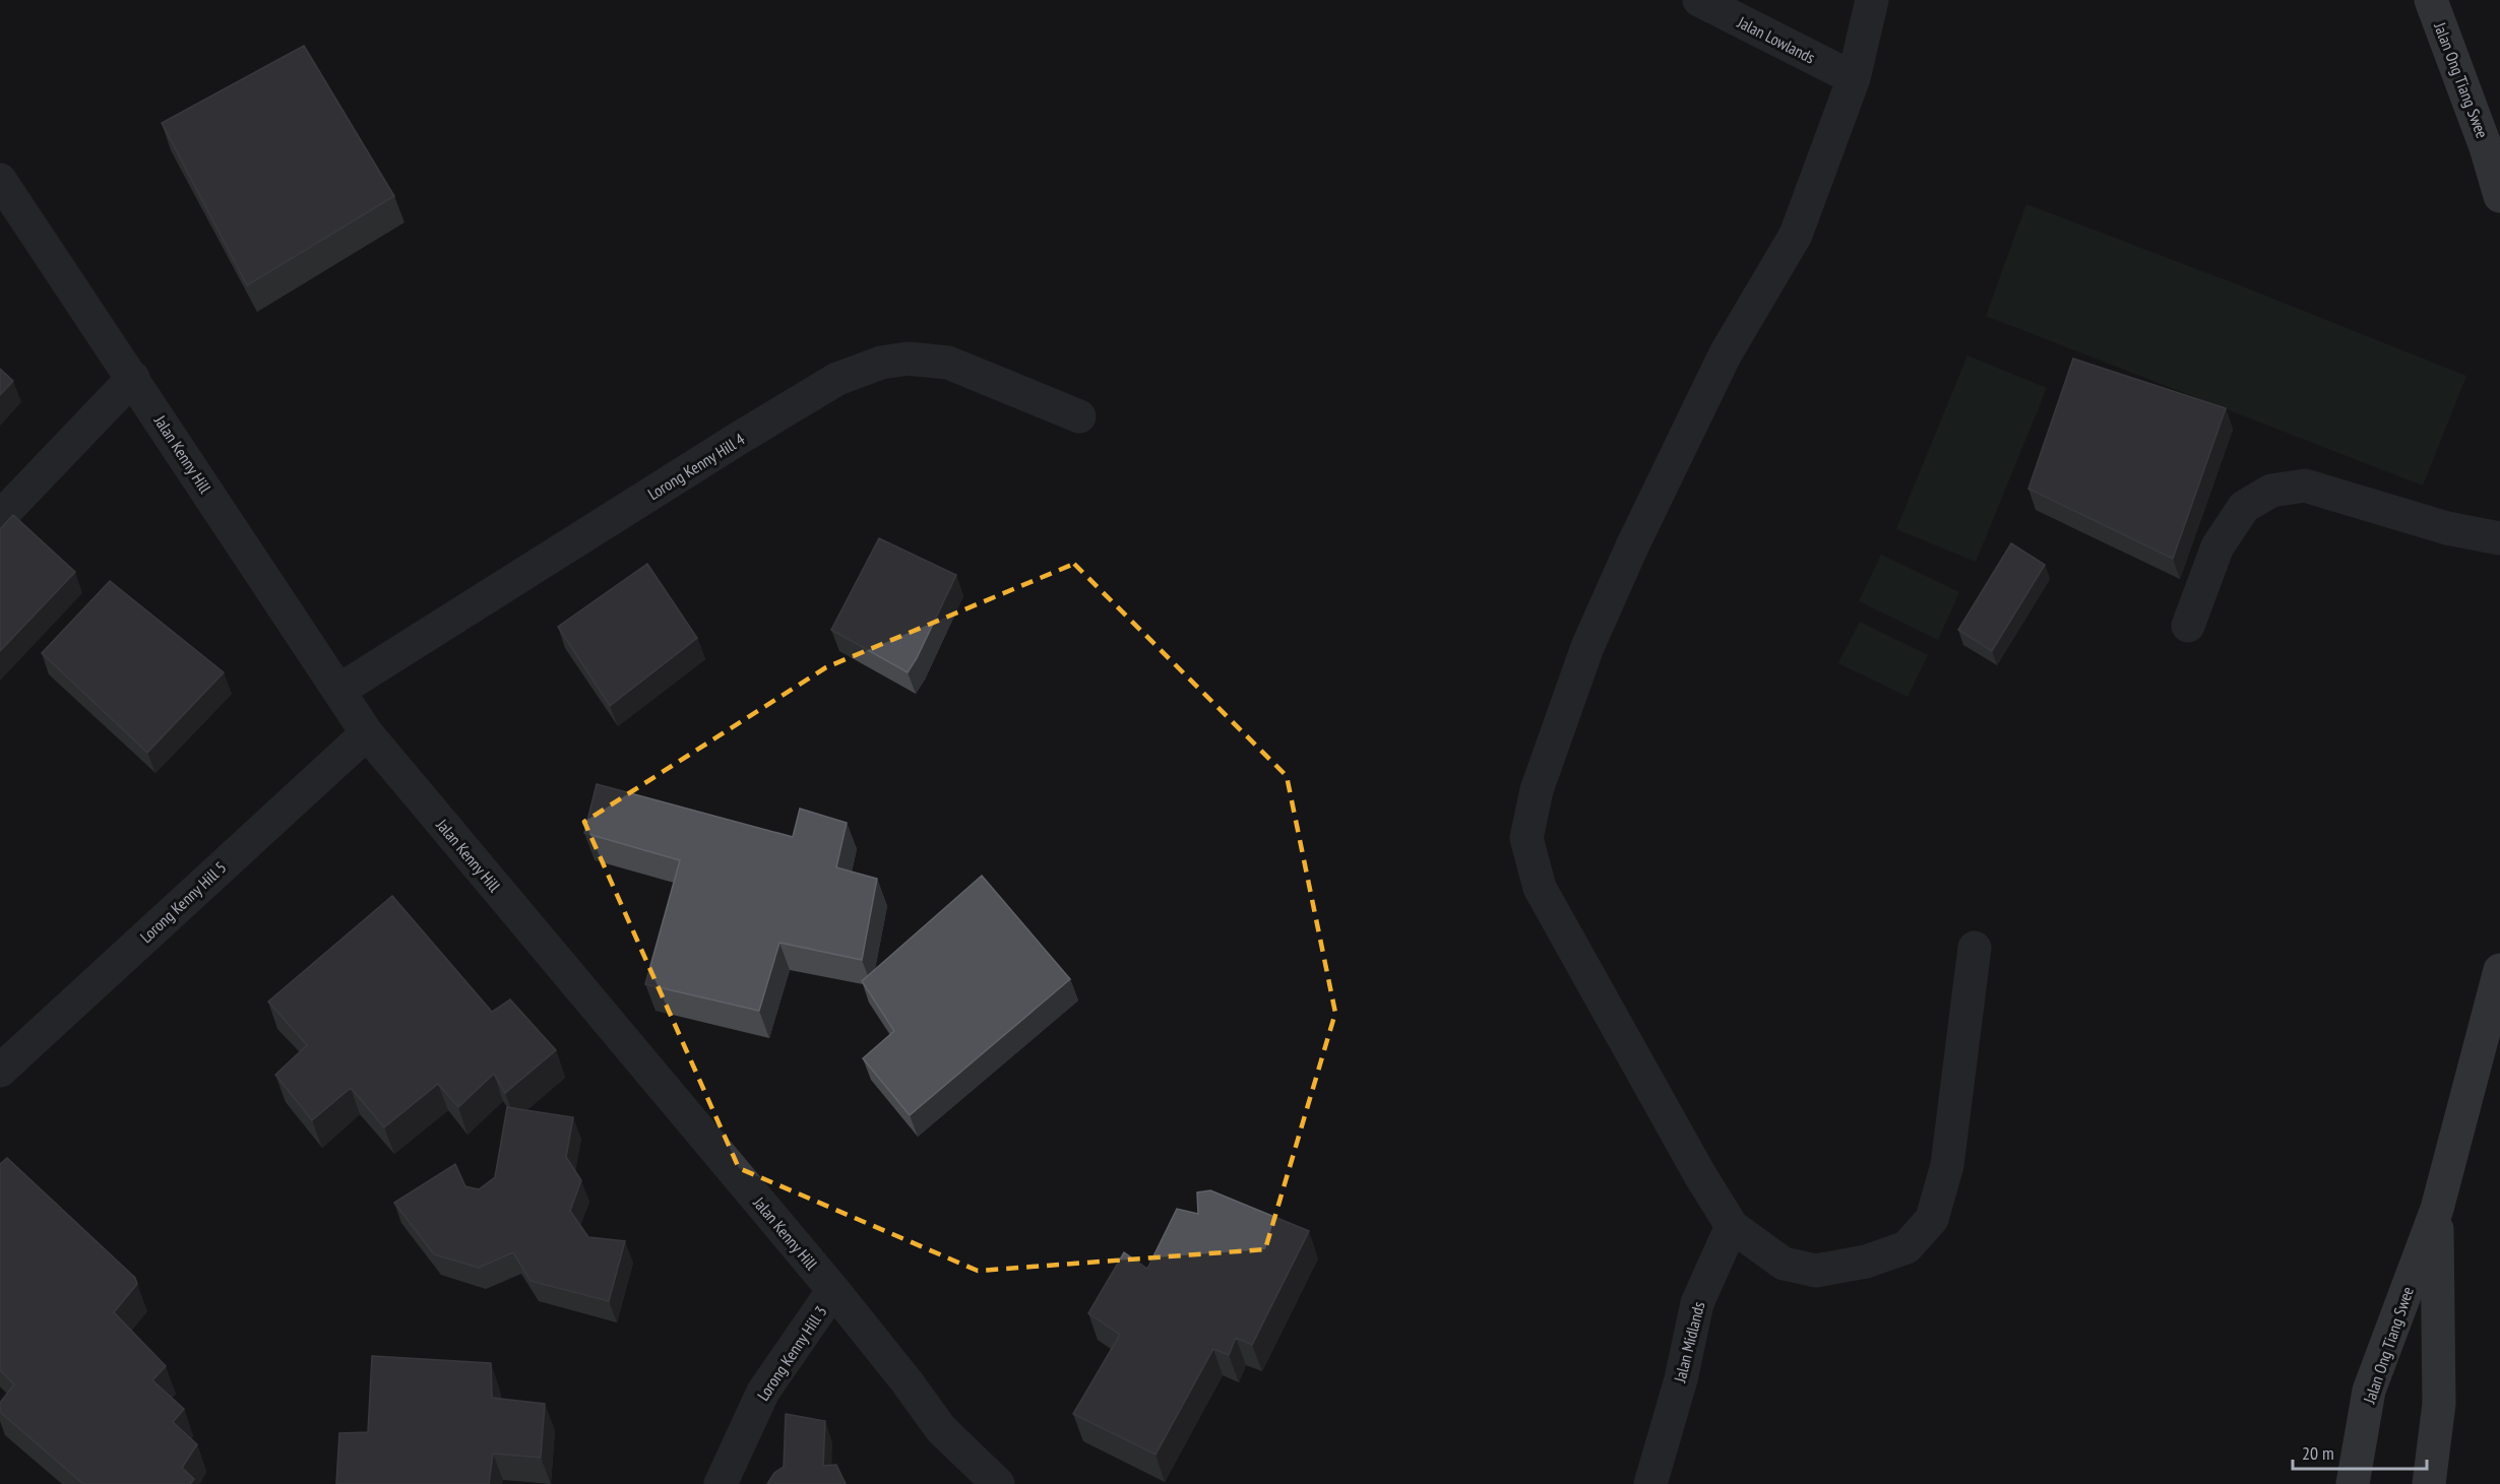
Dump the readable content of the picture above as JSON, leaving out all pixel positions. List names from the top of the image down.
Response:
{
  "streets": {
    "main road": ["Jalan Ong Tiang Swee"],
    "street": [
      "Jalan Lowlands",
      "Jalan Kenny Hill",
      "Lorong Kenny Hill 4",
      "Lorong Kenny Hill 5",
      "Jalan Midlands",
      "Lorong Kenny Hill 3"
    ]
  },
  "crossings": [
    ["Jalan Kenny Hill", "Lorong Kenny Hill 4"],
    ["Jalan Kenny Hill", "Lorong Kenny Hill 5"],
    ["Jalan Kenny Hill", "Lorong Kenny Hill 3"]
  ],
  "scale_bar": "20 m"
}
